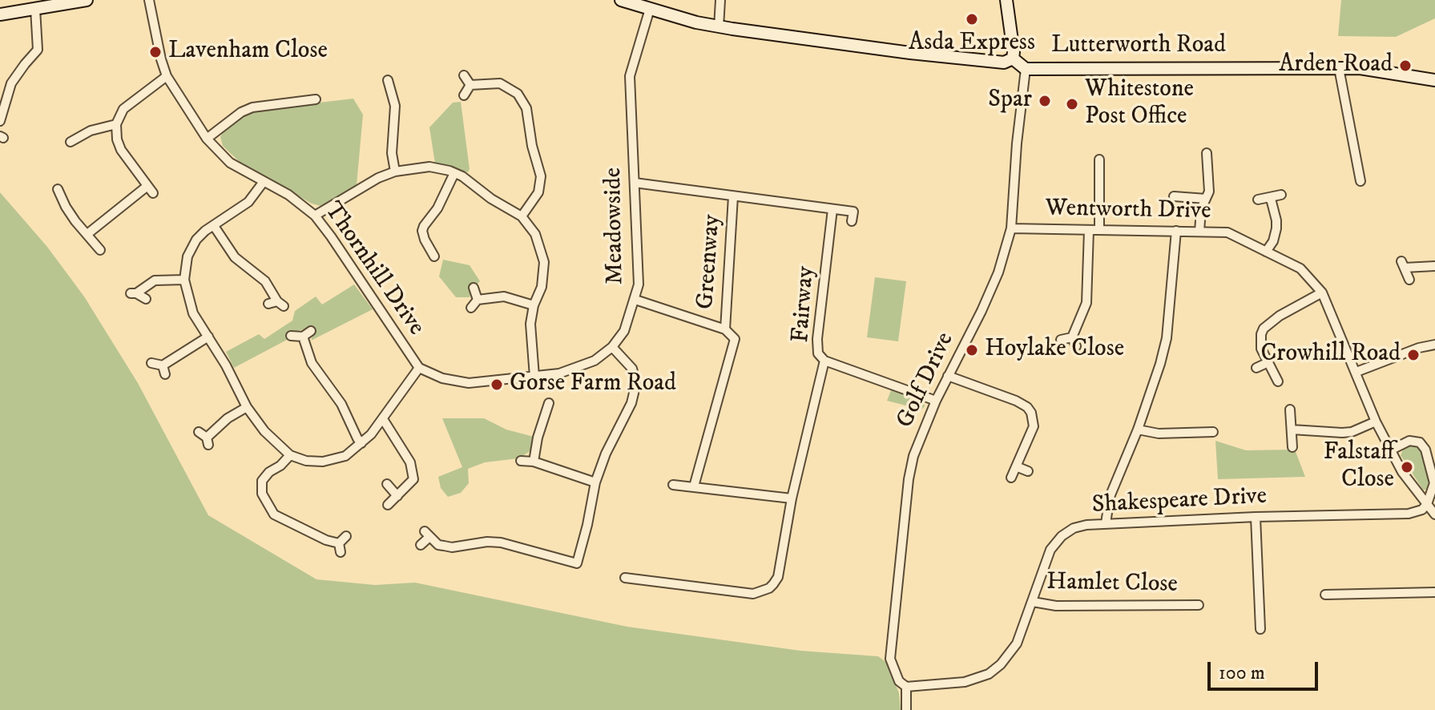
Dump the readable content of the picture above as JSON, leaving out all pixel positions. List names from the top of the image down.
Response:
{
  "streets": {
    "main road": ["Lutterworth Road"],
    "street": [
      "Wentworth Drive",
      "Meadowside",
      "Greenway",
      "Thornhill Drive",
      "Fairway",
      "Golf Drive",
      "Shakespeare Drive",
      "Hamlet Close"
    ]
  },
  "crossings": [
    ["Lutterworth Road", "Golf Drive"],
    ["Wentworth Drive", "Golf Drive"],
    ["Wentworth Drive", "Shakespeare Drive"],
    ["Meadowside", "Greenway"],
    ["Meadowside", "Thornhill Drive"],
    ["Fairway", "Golf Drive"],
    ["Golf Drive", "Shakespeare Drive"],
    ["Shakespeare Drive", "Hamlet Close"]
  ],
  "places": [
    "Asda Express",
    "Lavenham Close",
    "Arden Road",
    "Spar",
    "Whitestone Post Office",
    "Hoylake Close",
    "Crowhill Road",
    "Gorse Farm Road",
    "Falstaff Close"
  ],
  "scale_bar": "100 m"
}
